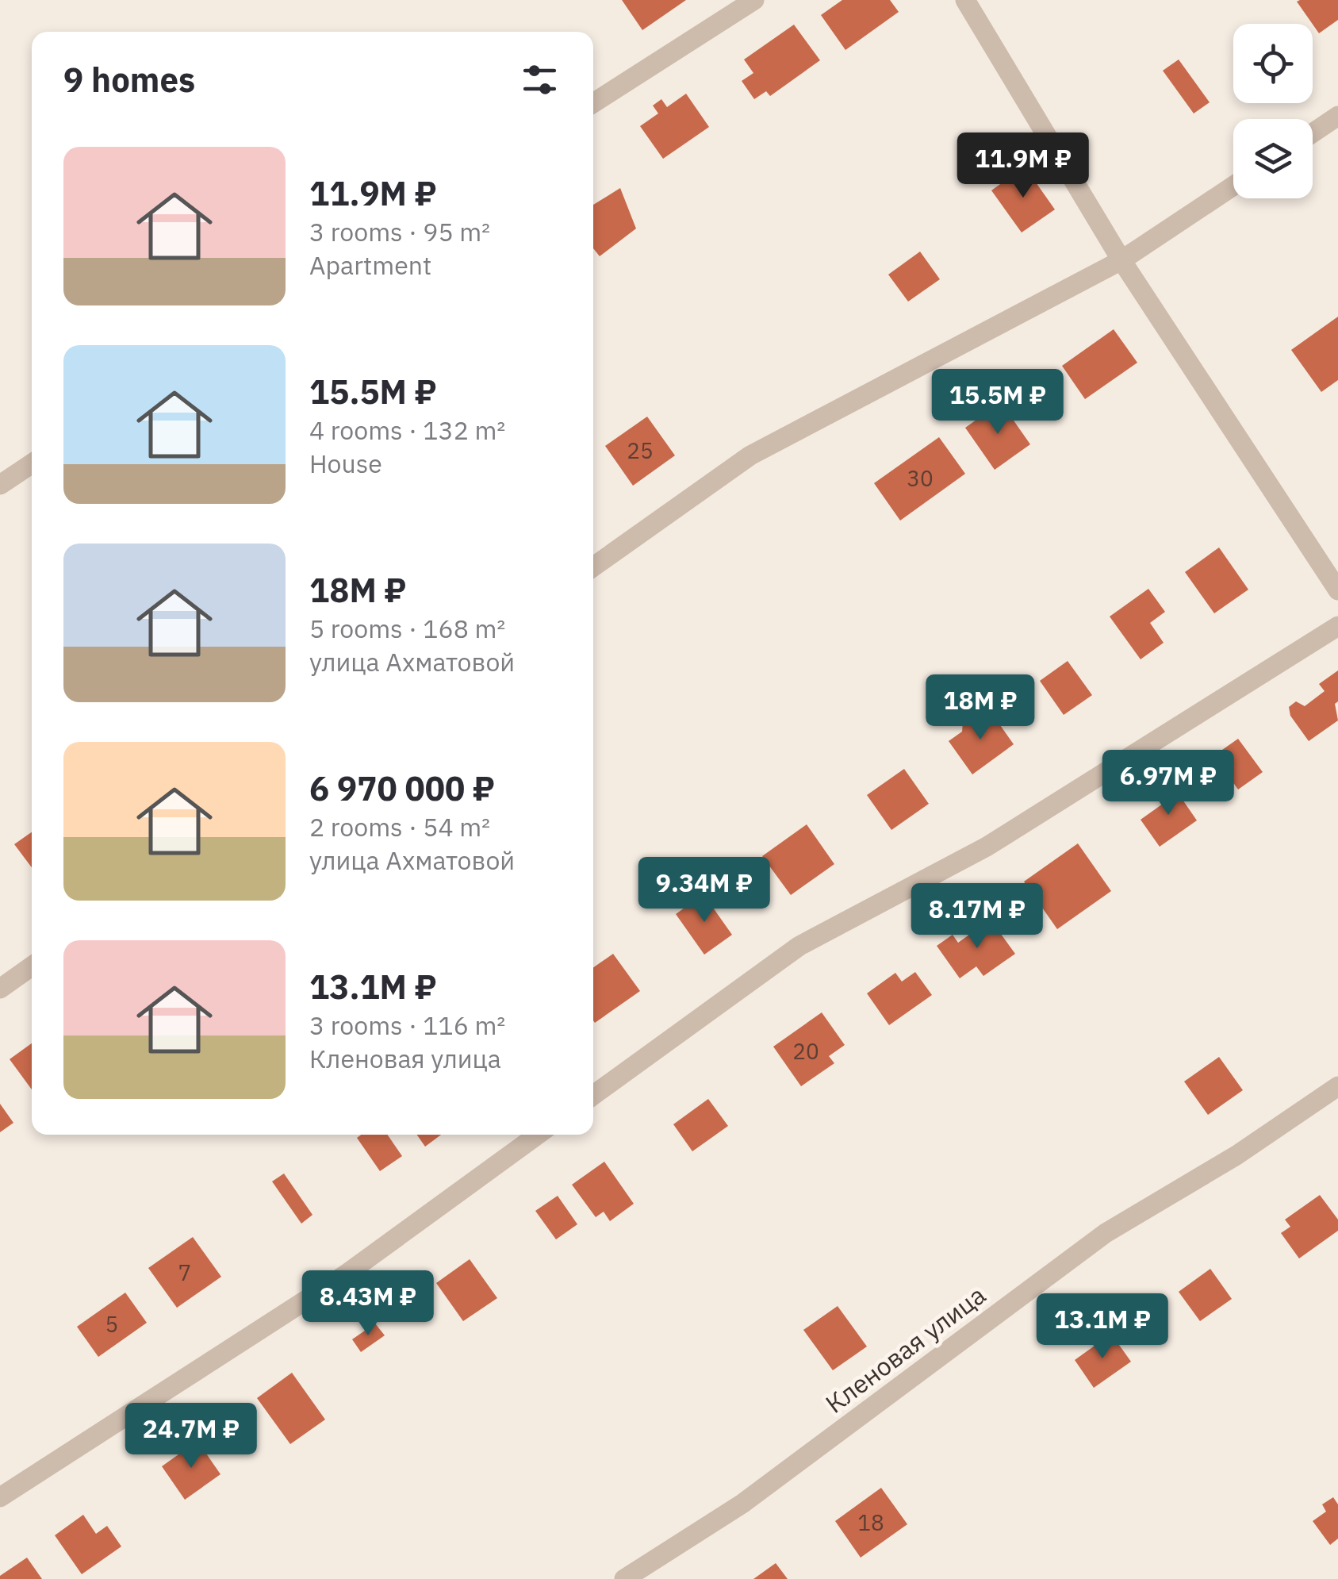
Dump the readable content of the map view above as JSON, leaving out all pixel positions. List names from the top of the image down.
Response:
{
  "streets": {
    "street": ["Кленовая улица"]
  },
  "house_numbers": [
    "25",
    "30",
    "20",
    "7",
    "5",
    "18"
  ],
  "page": {
    "heading": "9 homes",
    "list": [
      {
        "name": "11.9M ₽",
        "note": "3 rooms · 95 m² · Apartment"
      },
      {
        "name": "15.5M ₽",
        "note": "4 rooms · 132 m² · House"
      },
      {
        "name": "18M ₽",
        "note": "5 rooms · 168 m² · улица Ахматовой"
      },
      {
        "name": "6 970 000 ₽",
        "note": "2 rooms · 54 m² · улица Ахматовой"
      },
      {
        "name": "13.1M ₽",
        "note": "3 rooms · 116 m² · Кленовая улица"
      }
    ],
    "price": [
      "11.9M ₽",
      "15.5M ₽",
      "18M ₽",
      "6.97M ₽",
      "9.34M ₽",
      "8.17M ₽",
      "8.43M ₽",
      "13.1M ₽",
      "24.7M ₽"
    ]
  }
}
